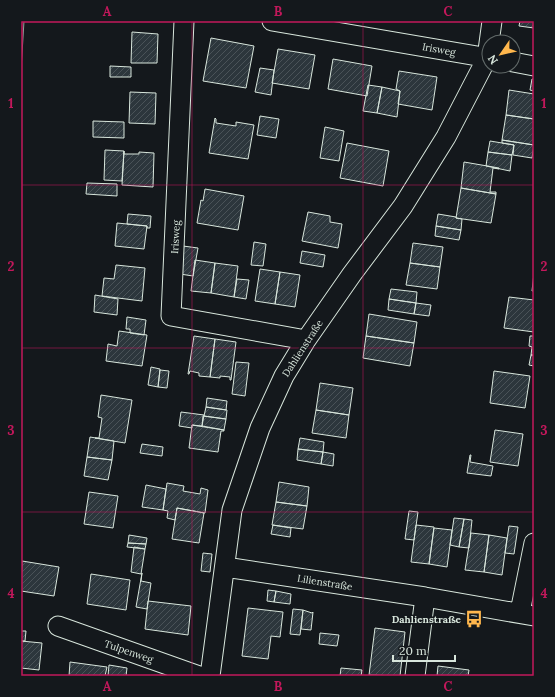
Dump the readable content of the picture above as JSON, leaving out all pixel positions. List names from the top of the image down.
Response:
{
  "streets": {
    "street": [
      "Irisweg",
      "Dahlienstraße",
      "Lilienstraße",
      "Tulpenweg"
    ]
  },
  "crossings": [
    ["Irisweg", "Dahlienstraße"],
    ["Dahlienstraße", "Lilienstraße"]
  ],
  "places": {
    "bus stop": ["Dahlienstraße"]
  },
  "scale_bar": "20 m",
  "north": "bottom left",
  "grid": {
    "columns": ["A", "B", "C"],
    "rows": [
      "1",
      "2",
      "3",
      "4"
    ]
  }
}
